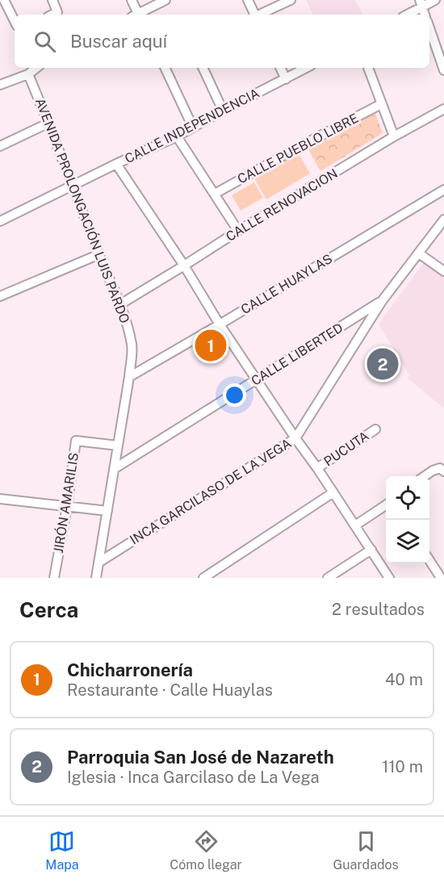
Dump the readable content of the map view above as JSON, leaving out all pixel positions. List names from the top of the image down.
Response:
{
  "streets": {
    "street": [
      "CALLE INDEPENDENCIA",
      "CALLE PUEBLO LIBRE",
      "CALLE RENOVACION",
      "AVENIDA PROLONGACIÓN LUIS PARDO",
      "CALLE HUAYLAS",
      "CALLE LIBERTED",
      "PUCUTA",
      "INCA GARCILASO DE LA VEGA",
      "JIRÓN AMARILIS"
    ]
  },
  "crossings": [
    ["CALLE INDEPENDENCIA", "AVENIDA PROLONGACIÓN LUIS PARDO"],
    ["CALLE RENOVACION", "AVENIDA PROLONGACIÓN LUIS PARDO"],
    ["AVENIDA PROLONGACIÓN LUIS PARDO", "CALLE HUAYLAS"],
    ["AVENIDA PROLONGACIÓN LUIS PARDO", "CALLE LIBERTED"],
    ["AVENIDA PROLONGACIÓN LUIS PARDO", "INCA GARCILASO DE LA VEGA"],
    ["AVENIDA PROLONGACIÓN LUIS PARDO", "JIRÓN AMARILIS"],
    ["CALLE LIBERTED", "INCA GARCILASO DE LA VEGA"]
  ],
  "page": {
    "search": "Buscar aquí",
    "pins": ["1", "2"],
    "heading": ["Cerca", "2 resultados"],
    "list": [
      {
        "mark": "1",
        "name": "Chicharronería",
        "note": "Restaurante · Calle Huaylas",
        "value": "40 m"
      },
      {
        "mark": "2",
        "name": "Parroquia San José de Nazareth",
        "note": "Iglesia · Inca Garcilaso de La Vega",
        "value": "110 m"
      }
    ],
    "nav": ["Mapa", "Cómo llegar", "Guardados"]
  }
}
